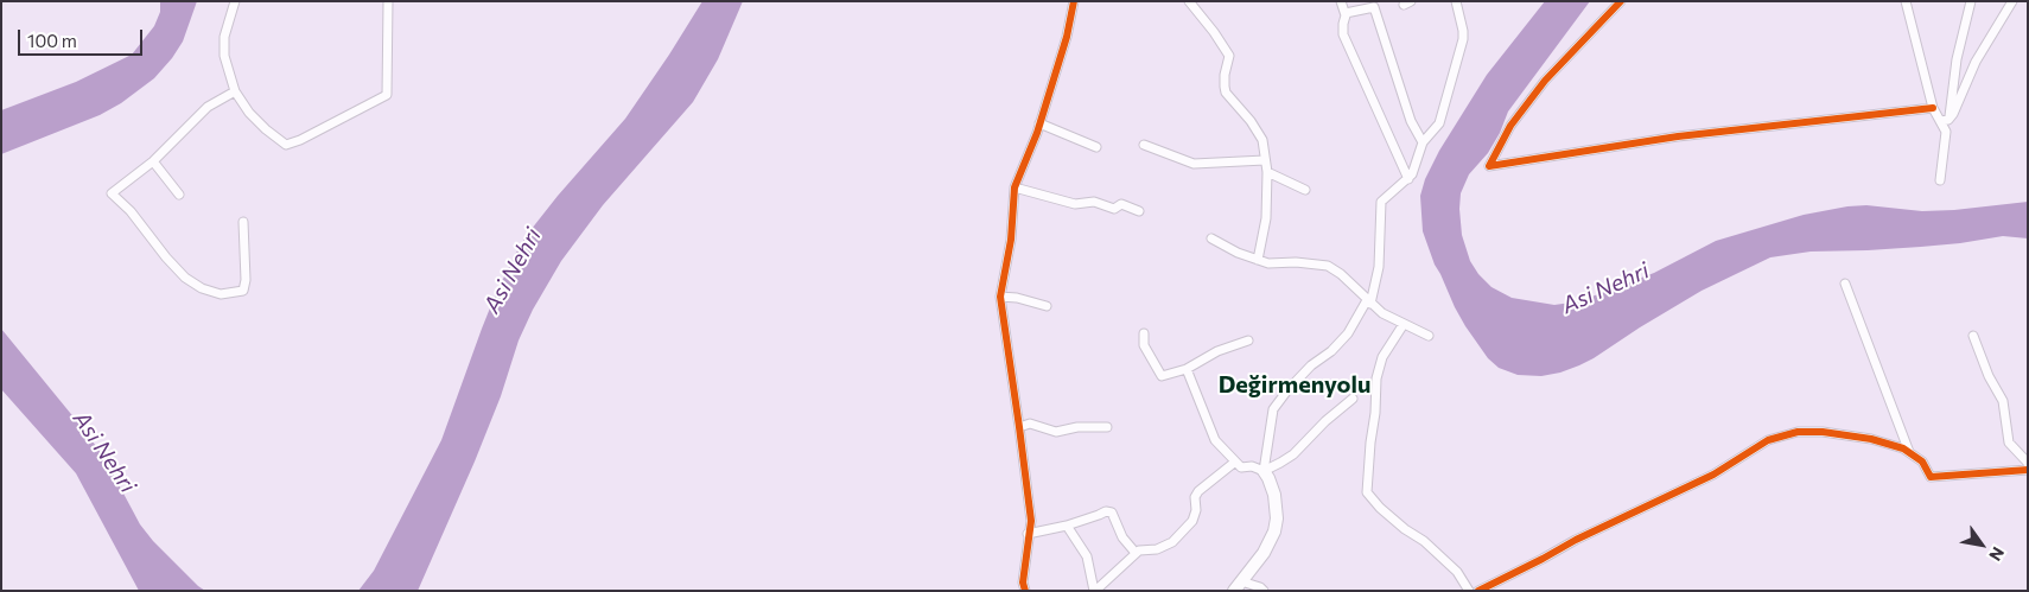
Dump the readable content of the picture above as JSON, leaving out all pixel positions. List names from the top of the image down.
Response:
{
  "districts": ["Değirmenyolu"],
  "water": ["Asi Nehri"],
  "scale_bar": "100 m",
  "north": "bottom right"
}
